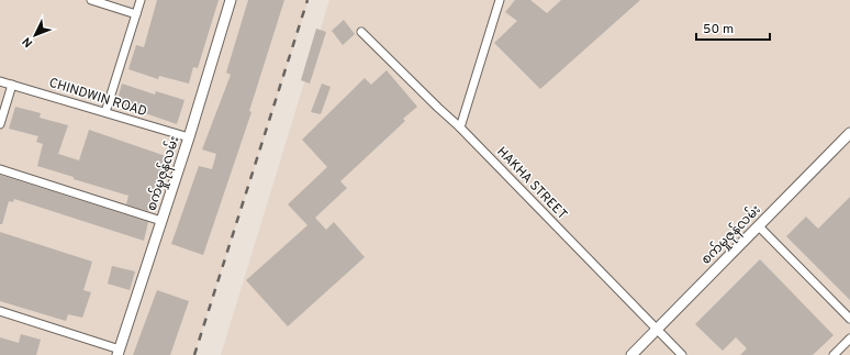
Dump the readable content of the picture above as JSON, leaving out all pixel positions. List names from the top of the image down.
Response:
{
  "streets": {
    "street": ["CHINDWIN ROAD", "စက်မှုဇုန်လမ်း", "HAKHA STREET"]
  },
  "crossings": [
    ["CHINDWIN ROAD", "စက်မှုဇုန်လမ်း"],
    ["စက်မှုဇုန်လမ်း", "HAKHA STREET"]
  ],
  "scale_bar": "50 m",
  "north": "bottom left"
}
